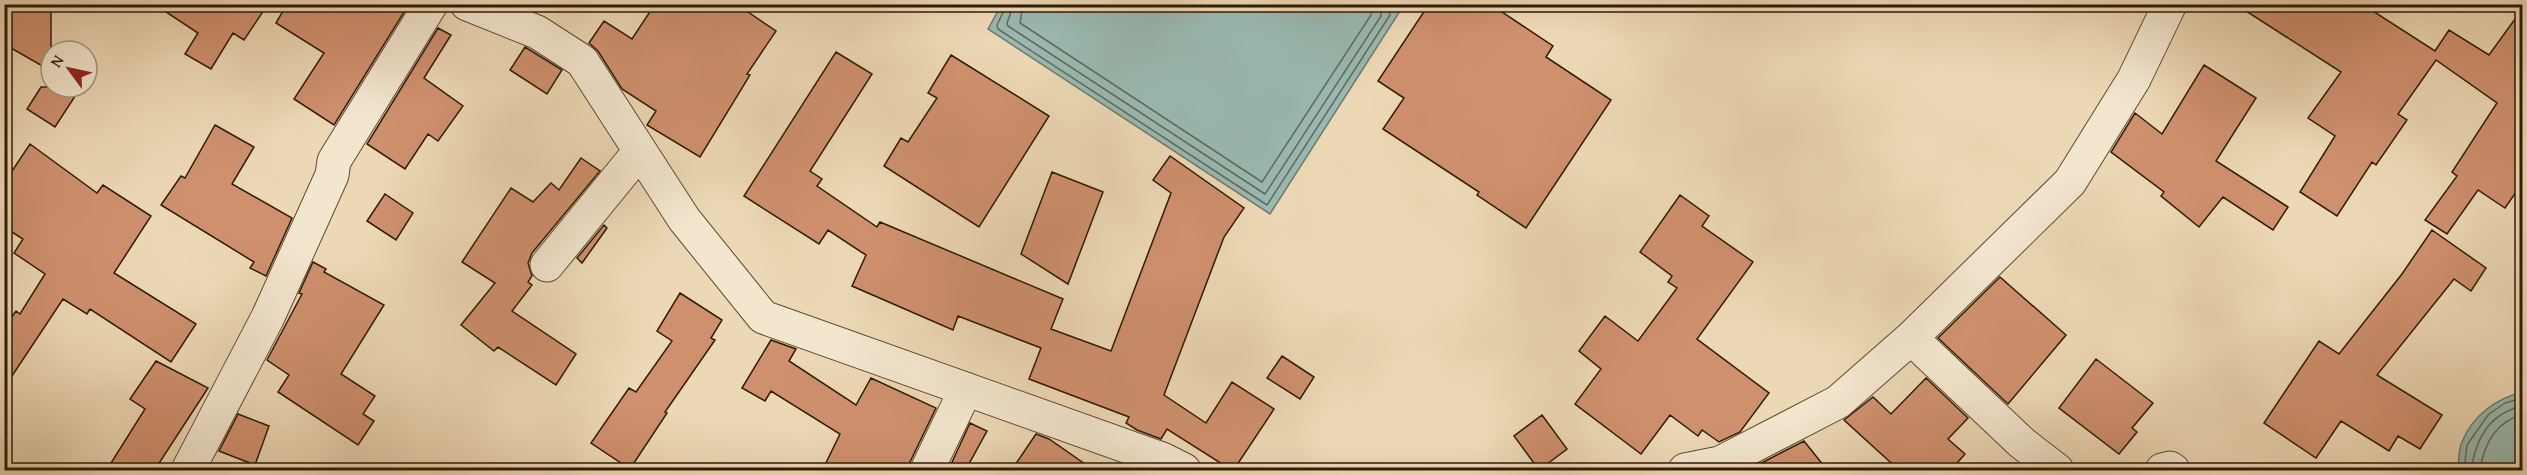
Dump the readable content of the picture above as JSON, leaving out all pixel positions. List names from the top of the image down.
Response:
{
  "north": "top left"
}
